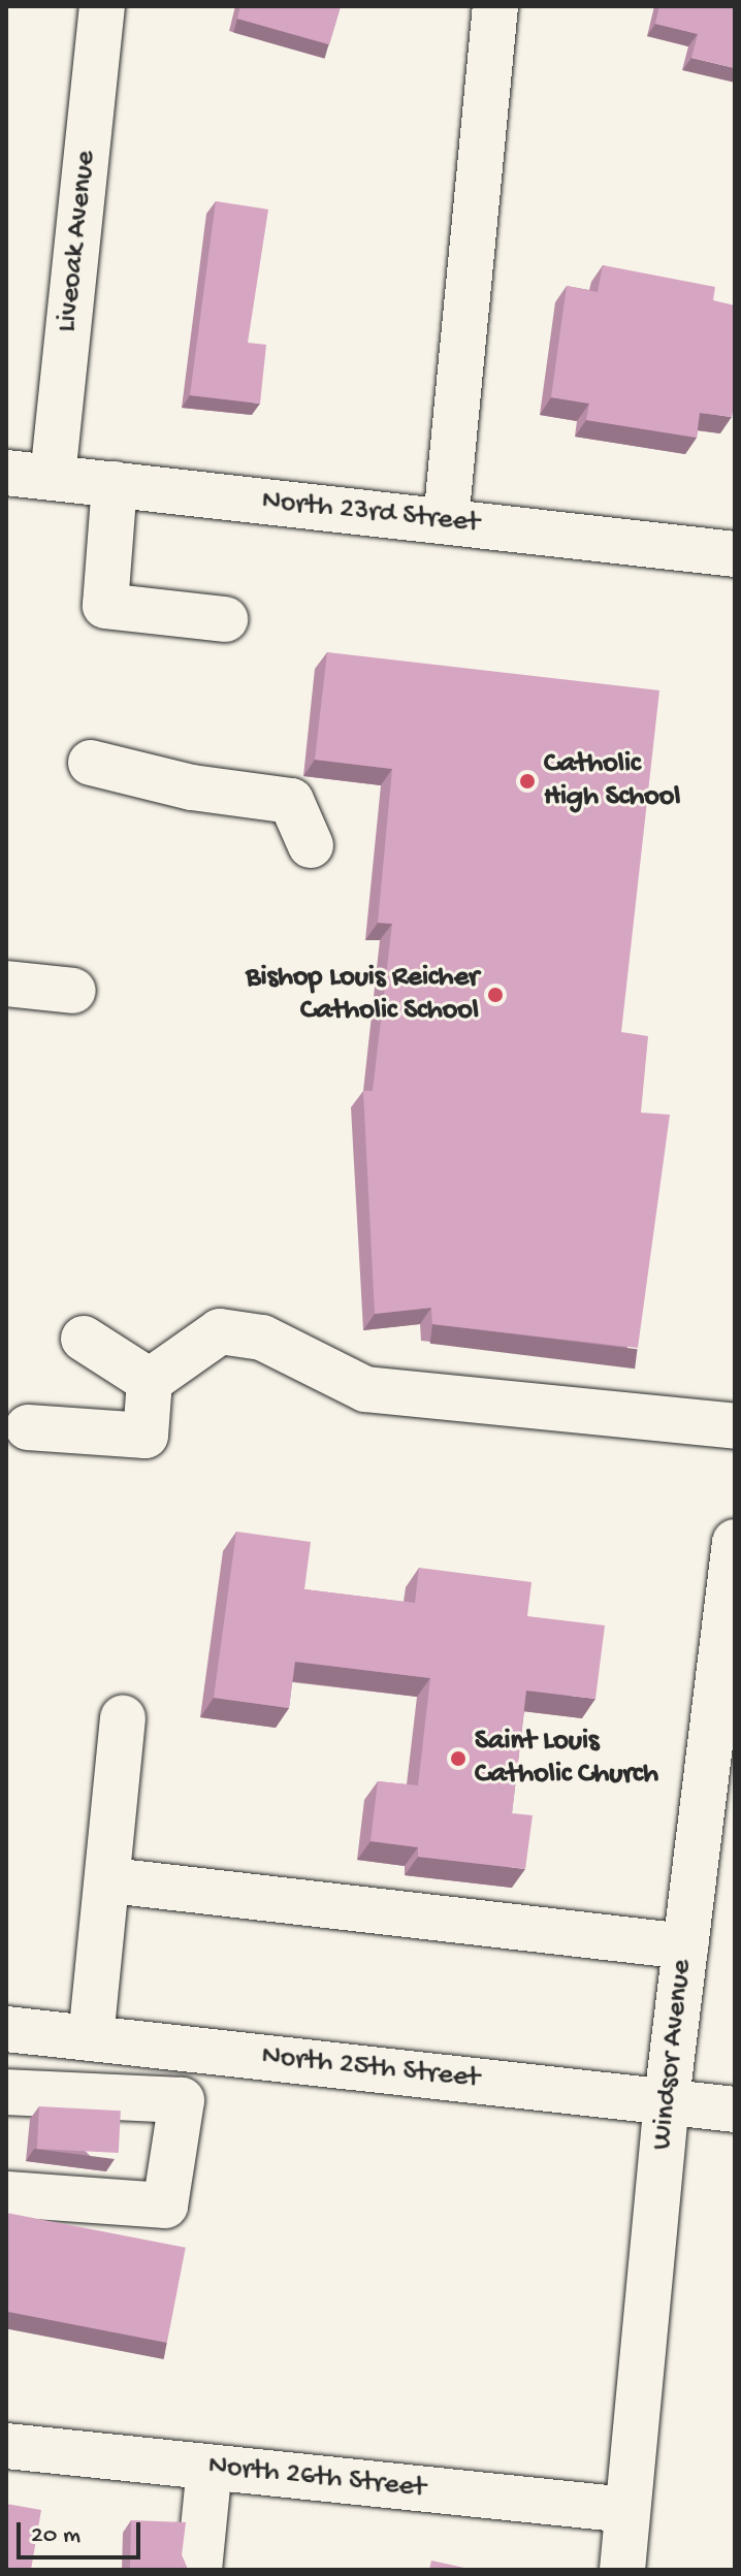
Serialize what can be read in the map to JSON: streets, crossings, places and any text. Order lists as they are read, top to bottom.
{
  "streets": {
    "street": [
      "Liveoak Avenue",
      "North 23rd Street",
      "Windsor Avenue",
      "North 25th Street",
      "North 26th Street"
    ]
  },
  "crossings": [
    ["Liveoak Avenue", "North 23rd Street"],
    ["Windsor Avenue", "North 25th Street"],
    ["Windsor Avenue", "North 26th Street"]
  ],
  "places": ["Catholic High School", "Bishop Louis Reicher Catholic School", "Saint Louis Catholic Church"],
  "scale_bar": "20 m"
}
